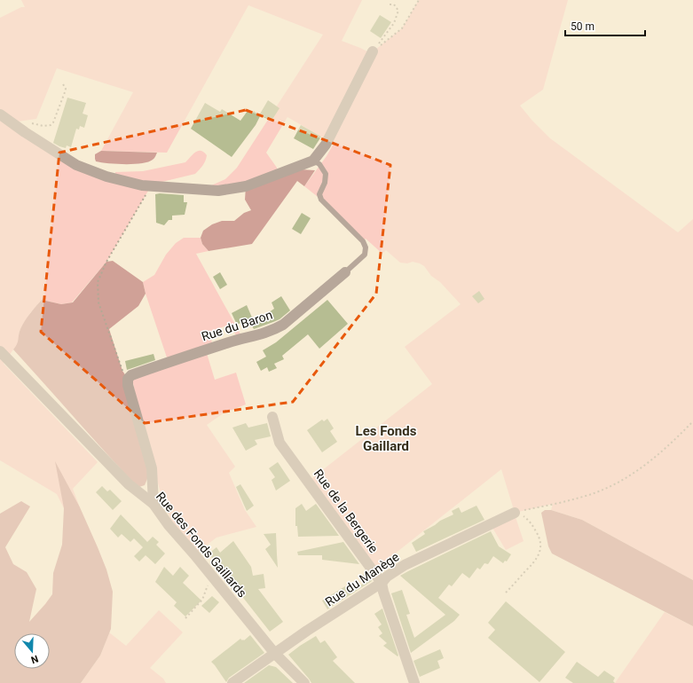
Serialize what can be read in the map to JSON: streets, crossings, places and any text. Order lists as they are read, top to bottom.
{
  "streets": {
    "street": [
      "Rue du Baron",
      "Rue de la Bergerie",
      "Rue des Fonds Gaillards",
      "Rue du Manège"
    ]
  },
  "crossings": [
    ["Rue de la Bergerie", "Rue du Manège"],
    ["Rue des Fonds Gaillards", "Rue du Manège"]
  ],
  "districts": ["Les Fonds Gaillard"],
  "scale_bar": "50 m",
  "north": "bottom"
}
